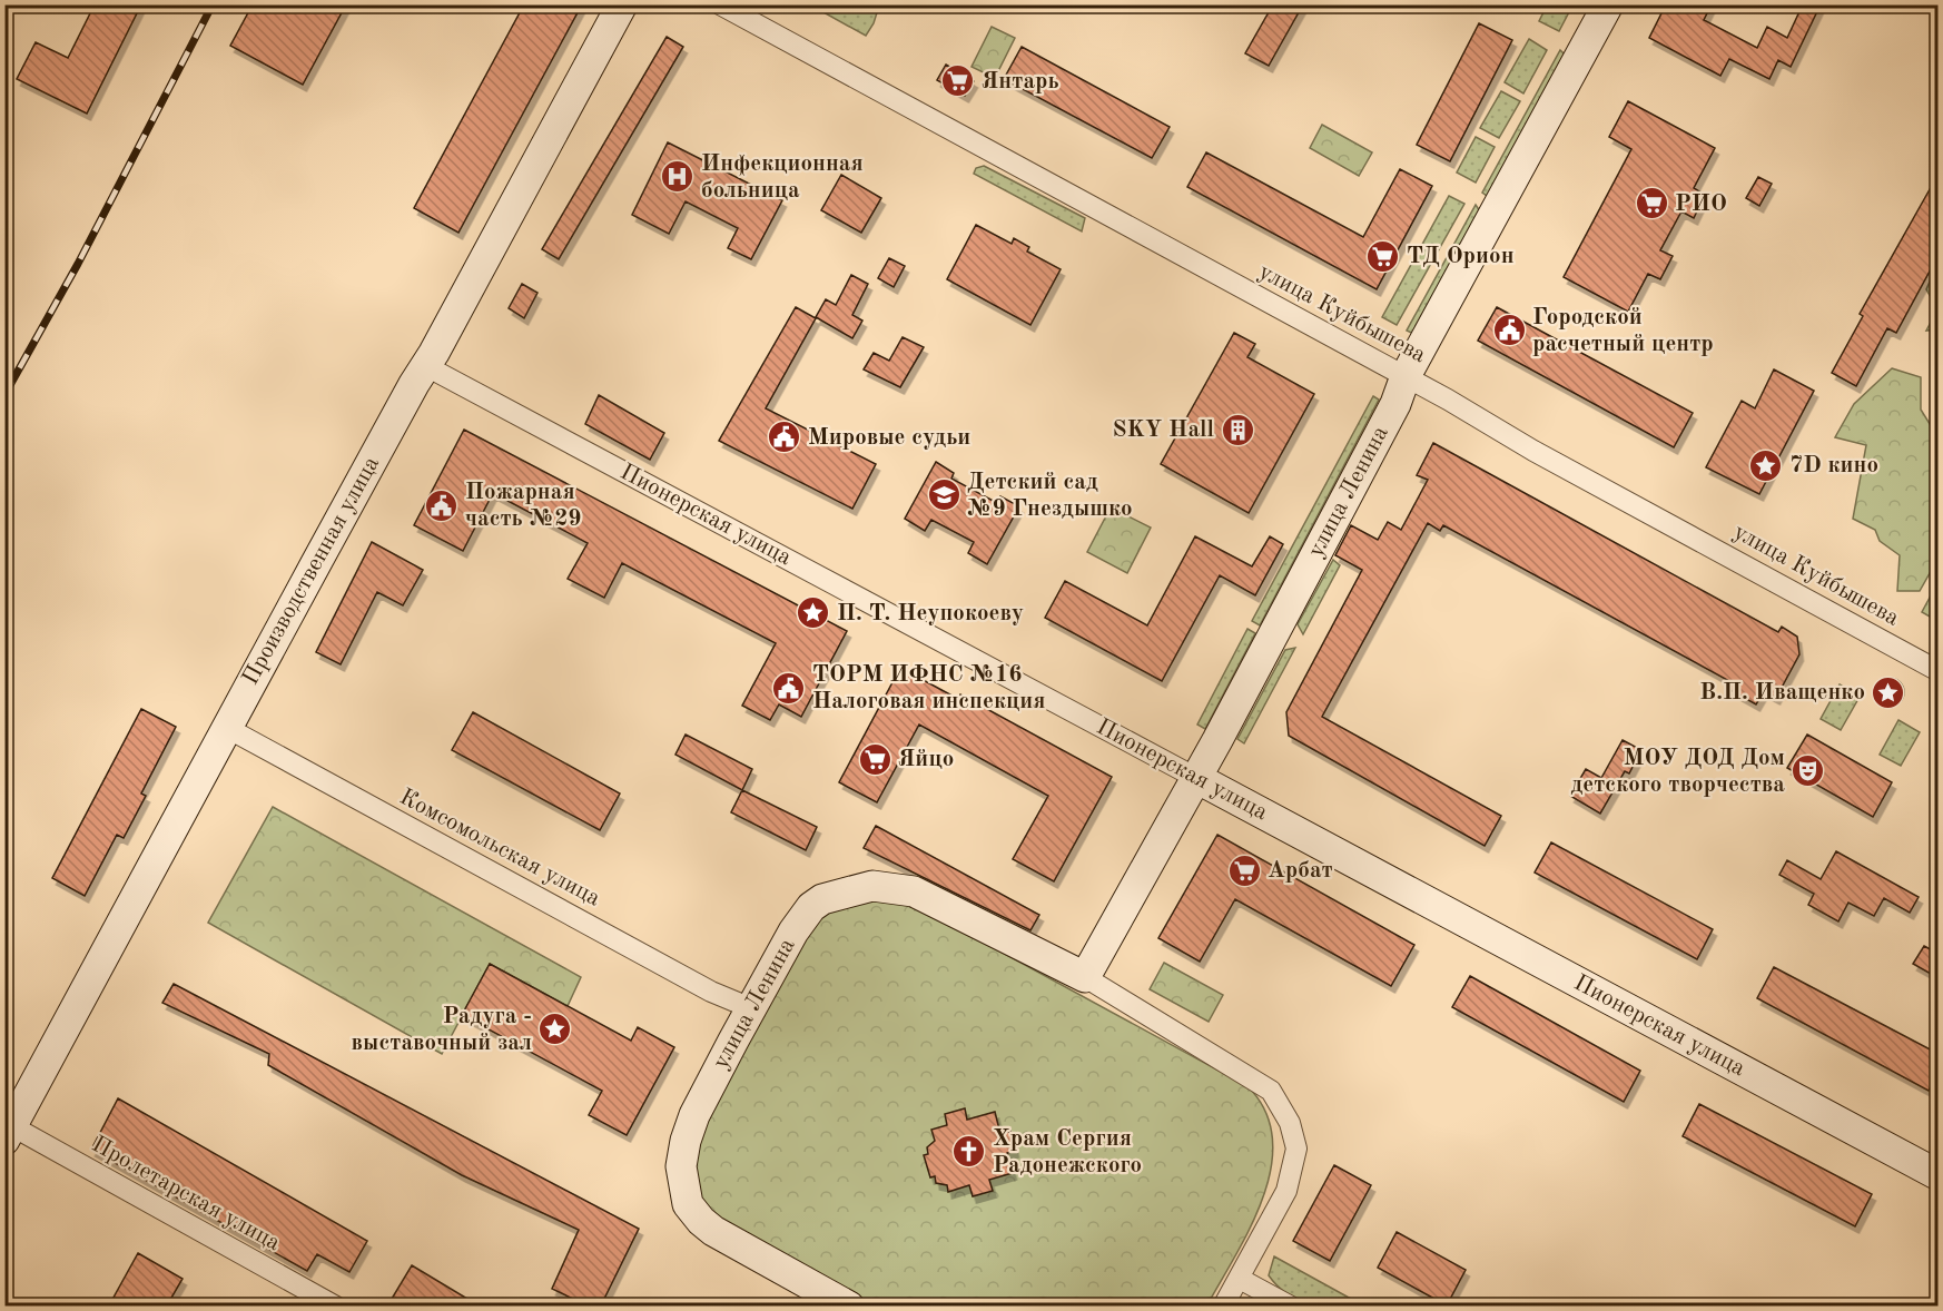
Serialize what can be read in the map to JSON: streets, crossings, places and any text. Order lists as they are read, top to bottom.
{
  "streets": {
    "street": [
      "улица Куйбышева",
      "улица Ленина",
      "Пионерская улица",
      "Производственная улица",
      "Комсомольская улица",
      "Пролетарская улица"
    ]
  },
  "crossings": [
    ["улица Куйбышева", "улица Ленина"],
    ["улица Ленина", "Пионерская улица"],
    ["улица Ленина", "Комсомольская улица"],
    ["Пионерская улица", "Производственная улица"],
    ["Производственная улица", "Комсомольская улица"],
    ["Производственная улица", "Пролетарская улица"]
  ],
  "places": {
    "supermarket": [
      "Янтарь",
      "РИО",
      "ТД Орион",
      "Яйцо",
      "Арбат"
    ],
    "hospital": ["Инфекционная больница"],
    "public building": [
      "Городской расчетный центр",
      "Мировые судьи",
      "Пожарная часть №29",
      "ТОРМ ИФНС №16 Налоговая инспекция"
    ],
    "building": ["SKY Hall"],
    "place": [
      "7D кино",
      "П. Т. Неупокоеву",
      "В.П. Иващенко",
      "Радуга - выставочный зал"
    ],
    "school or university": ["Детский сад №9 Гнездышко"],
    "theatre": ["МОУ ДОД Дом детского творчества"],
    "church": ["Храм Сергия Радонежского"]
  }
}
